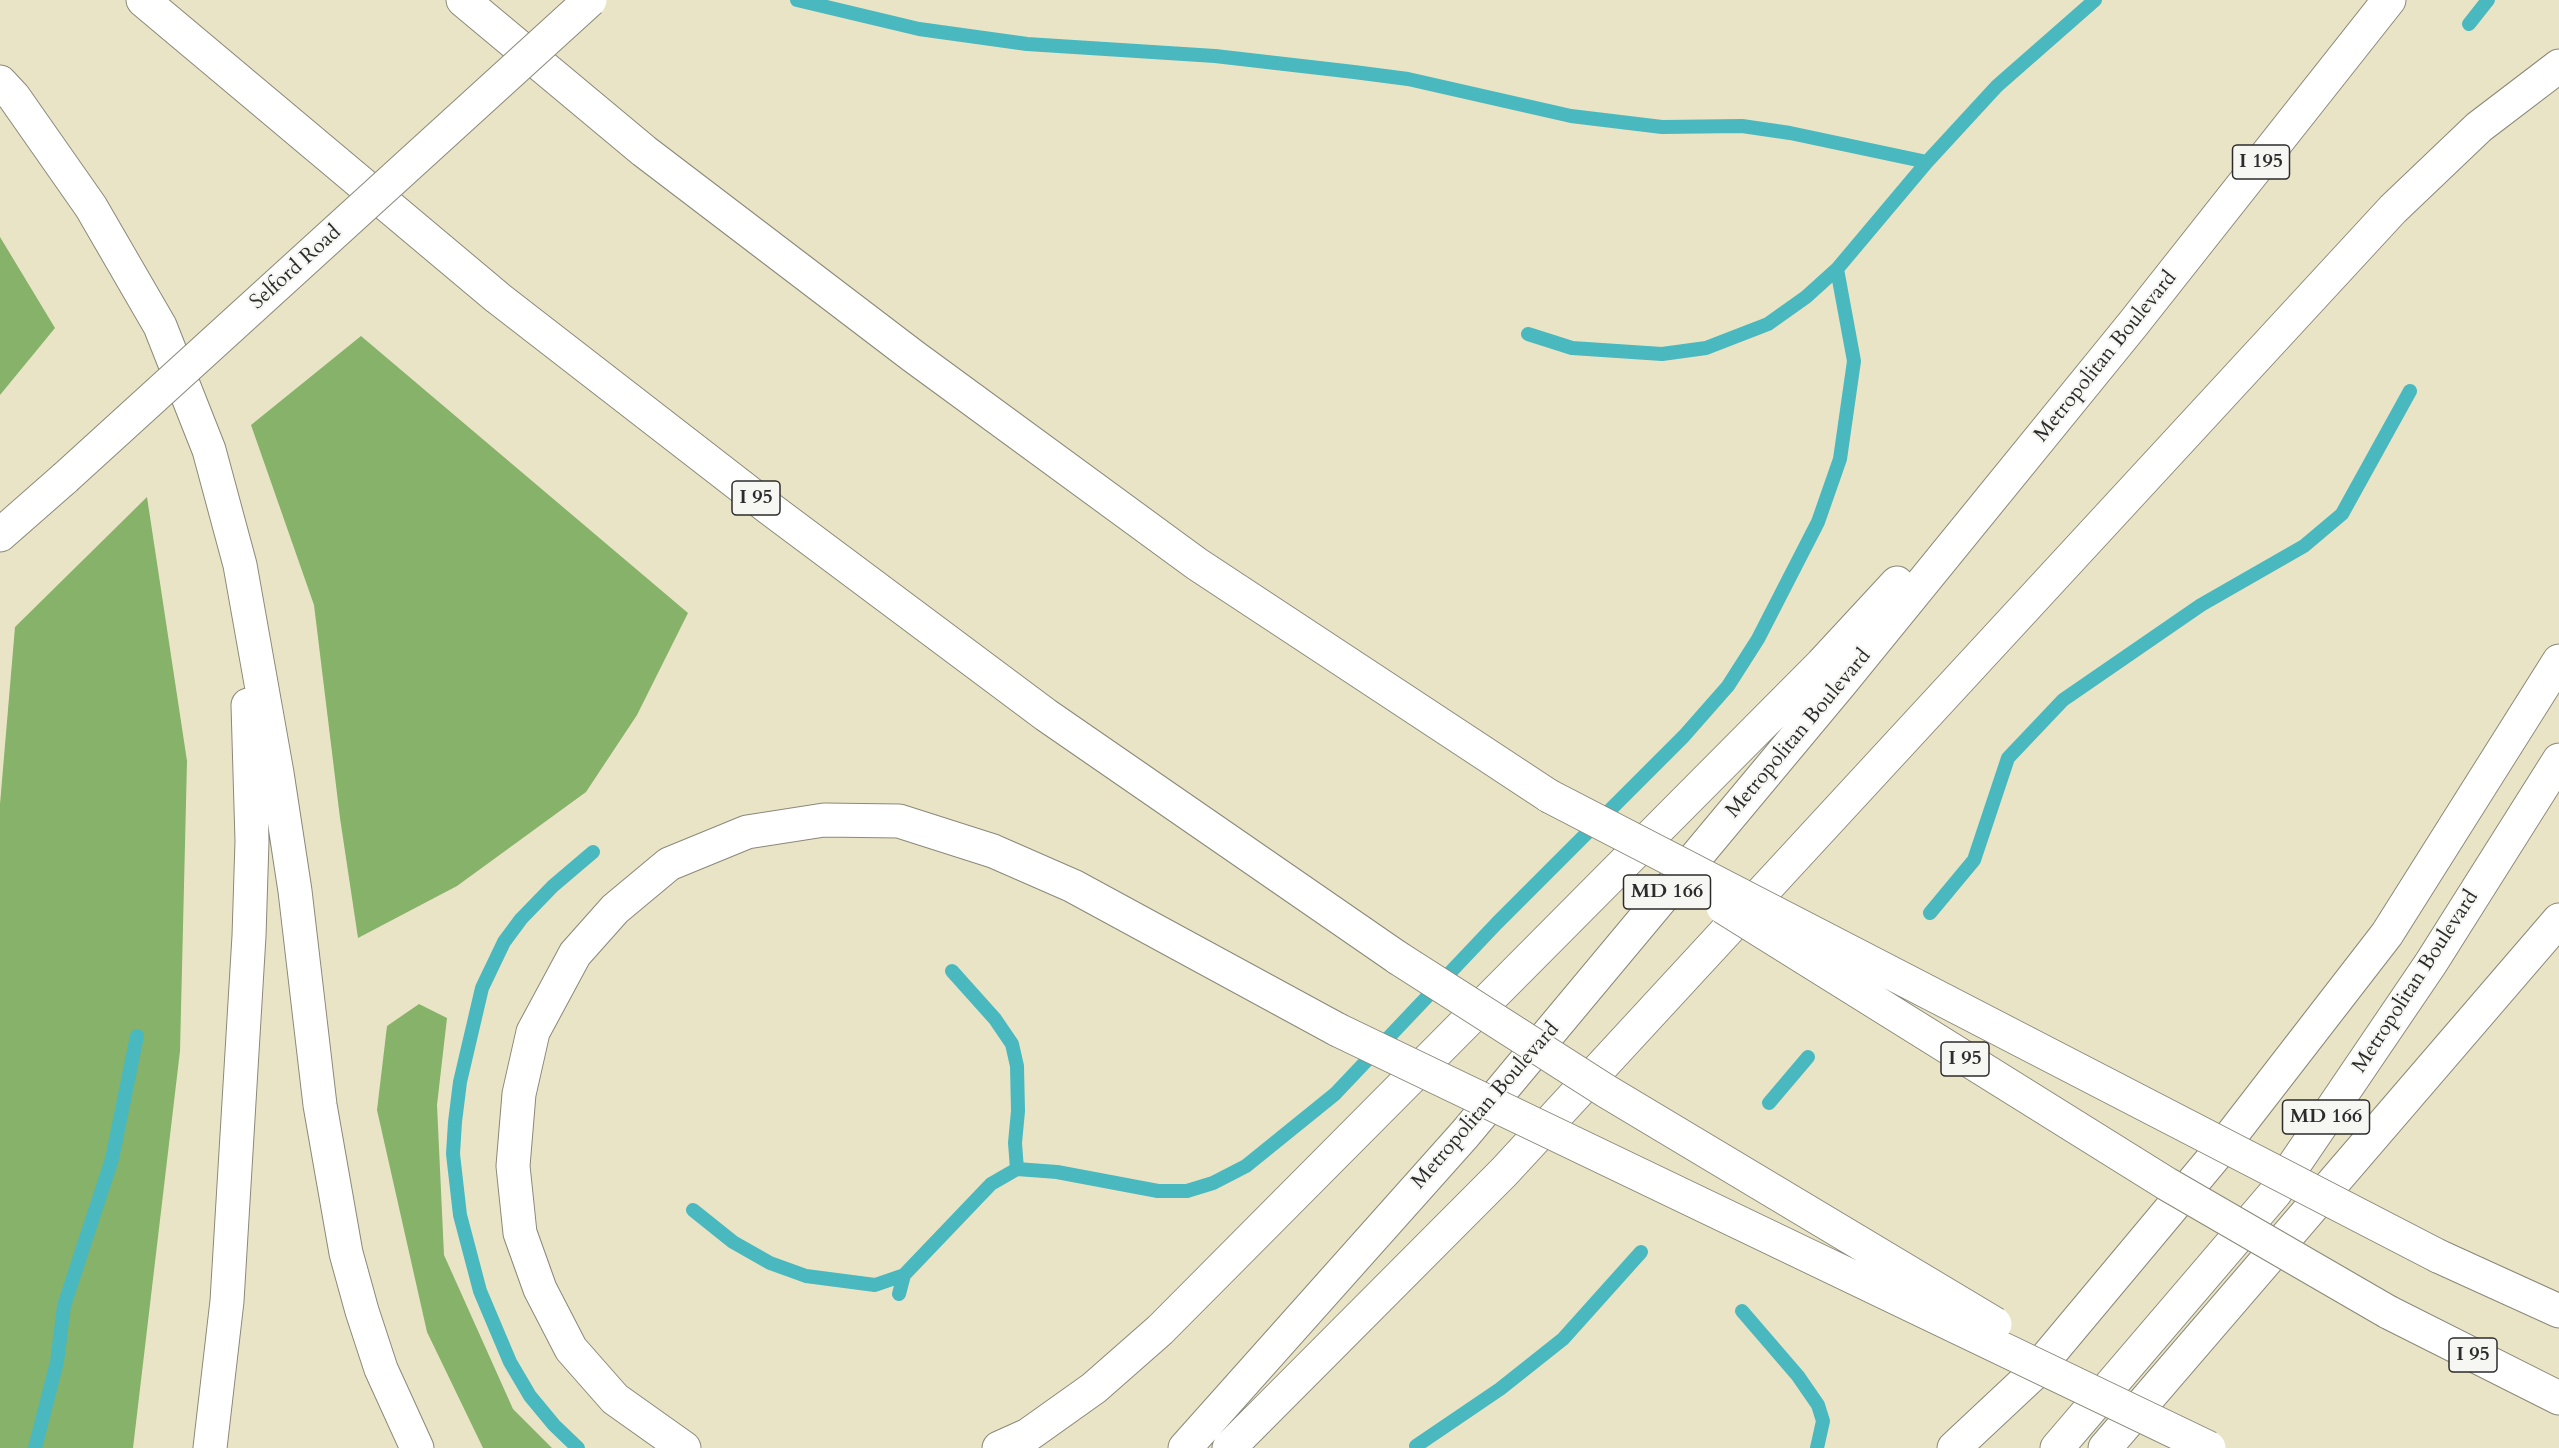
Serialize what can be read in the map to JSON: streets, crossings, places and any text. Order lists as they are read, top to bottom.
{
  "streets": {
    "main road": [
      "I 195",
      "Selford Road",
      "Metropolitan Boulevard",
      "I 95",
      "MD 166"
    ]
  }
}
